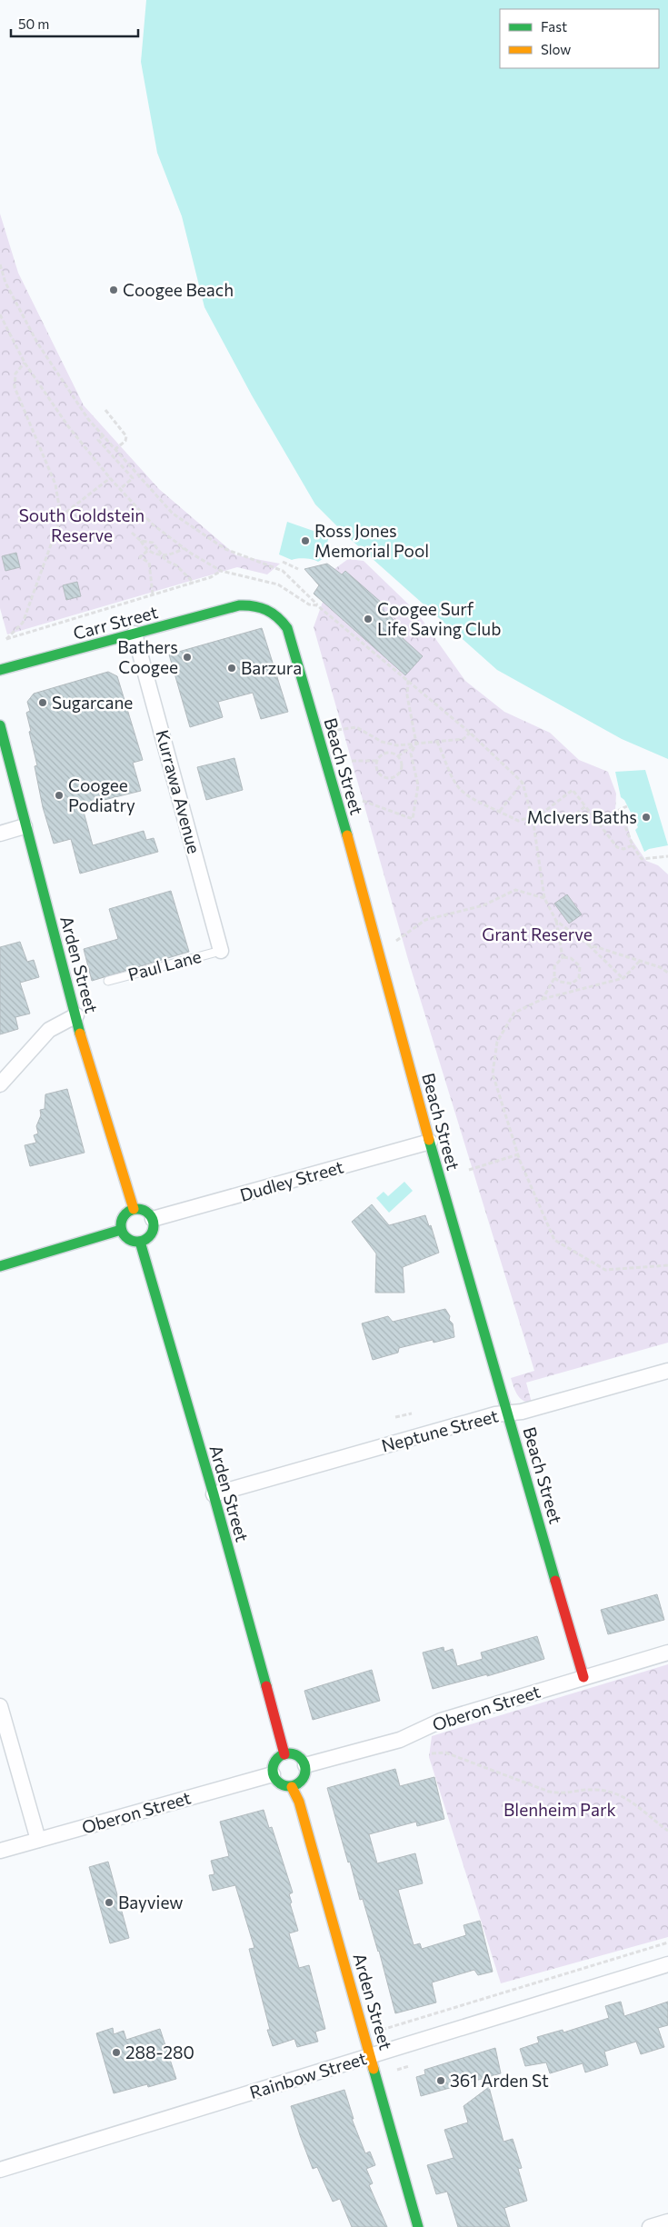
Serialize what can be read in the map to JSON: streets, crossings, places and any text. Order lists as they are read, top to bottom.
{
  "streets": {
    "main road": ["Carr Street", "Beach Street", "Arden Street"],
    "street": [
      "Kurrawa Avenue",
      "Dudley Street",
      "Neptune Street",
      "Oberon Street",
      "Rainbow Street"
    ],
    "lane": ["Paul Lane"]
  },
  "crossings": [
    ["Carr Street", "Beach Street"],
    ["Carr Street", "Kurrawa Avenue"],
    ["Beach Street", "Dudley Street"],
    ["Beach Street", "Neptune Street"],
    ["Beach Street", "Oberon Street"],
    ["Kurrawa Avenue", "Paul Lane"],
    ["Arden Street", "Dudley Street"],
    ["Arden Street", "Neptune Street"],
    ["Arden Street", "Oberon Street"],
    ["Arden Street", "Rainbow Street"]
  ],
  "parks": ["South Goldstein Reserve", "Grant Reserve", "Blenheim Park"],
  "places": [
    "Coogee Beach",
    "Ross Jones Memorial Pool",
    "Coogee Surf Life Saving Club",
    "Bathers Coogee",
    "Barzura",
    "Sugarcane",
    "Coogee Podiatry",
    "McIvers Baths",
    "Bayview",
    "288-280",
    "361 Arden St"
  ],
  "legend": ["Fast", "Slow"],
  "scale_bar": "50 m"
}
